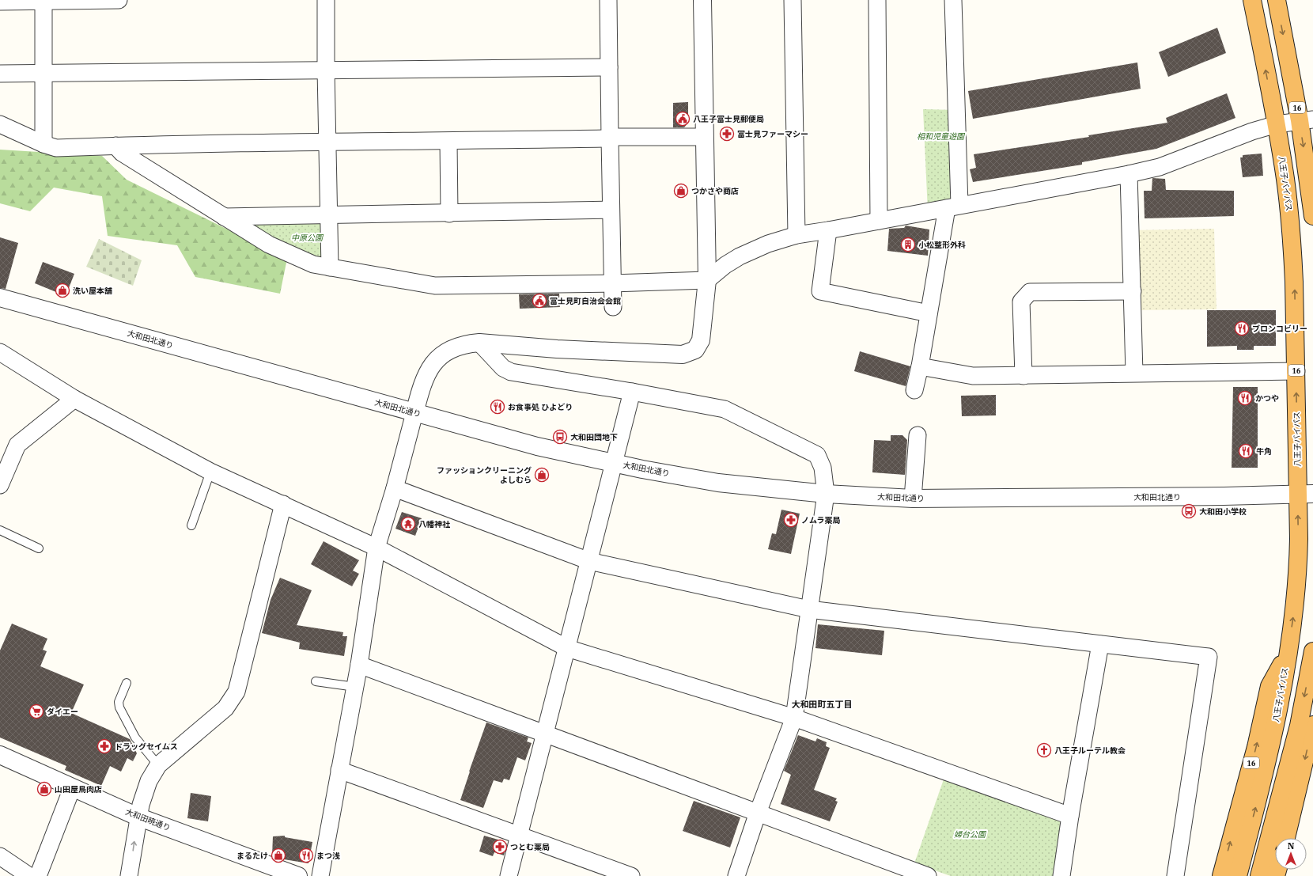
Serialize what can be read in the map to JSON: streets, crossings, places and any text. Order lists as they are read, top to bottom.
{
  "streets": {
    "highway": ["16", "八王子バイパス"],
    "street": ["大和田北通り", "大和田暁通り"]
  },
  "crossings": [
    ["16", "八王子バイパス"],
    ["八王子バイパス", "大和田北通り"]
  ],
  "districts": ["大和田町五丁目"],
  "parks": ["相和児童遊園", "中原公園", "婦台公園"],
  "places": {
    "public building": ["八王子富士見郵便局", "富士見町自治会会館"],
    "pharmacy": [
      "富士見ファーマシー",
      "ノムラ薬局",
      "ドラッグセイムス",
      "つとむ薬局"
    ],
    "shop": [
      "つかさや商店",
      "洗い屋本舗",
      "ファッションクリーニング よしむら",
      "山田屋鳥肉店",
      "まるたけ"
    ],
    "building": ["小松整形外科"],
    "restaurant": [
      "ブロンコビリー",
      "かつや",
      "お食事処 ひよどり",
      "牛角",
      "まつ浅"
    ],
    "bus stop": ["大和田団地下", "大和田小学校"],
    "temple": ["八幡神社"],
    "supermarket": ["ダイエー"],
    "church": ["八王子ルーテル教会"]
  },
  "north": "top"
}
